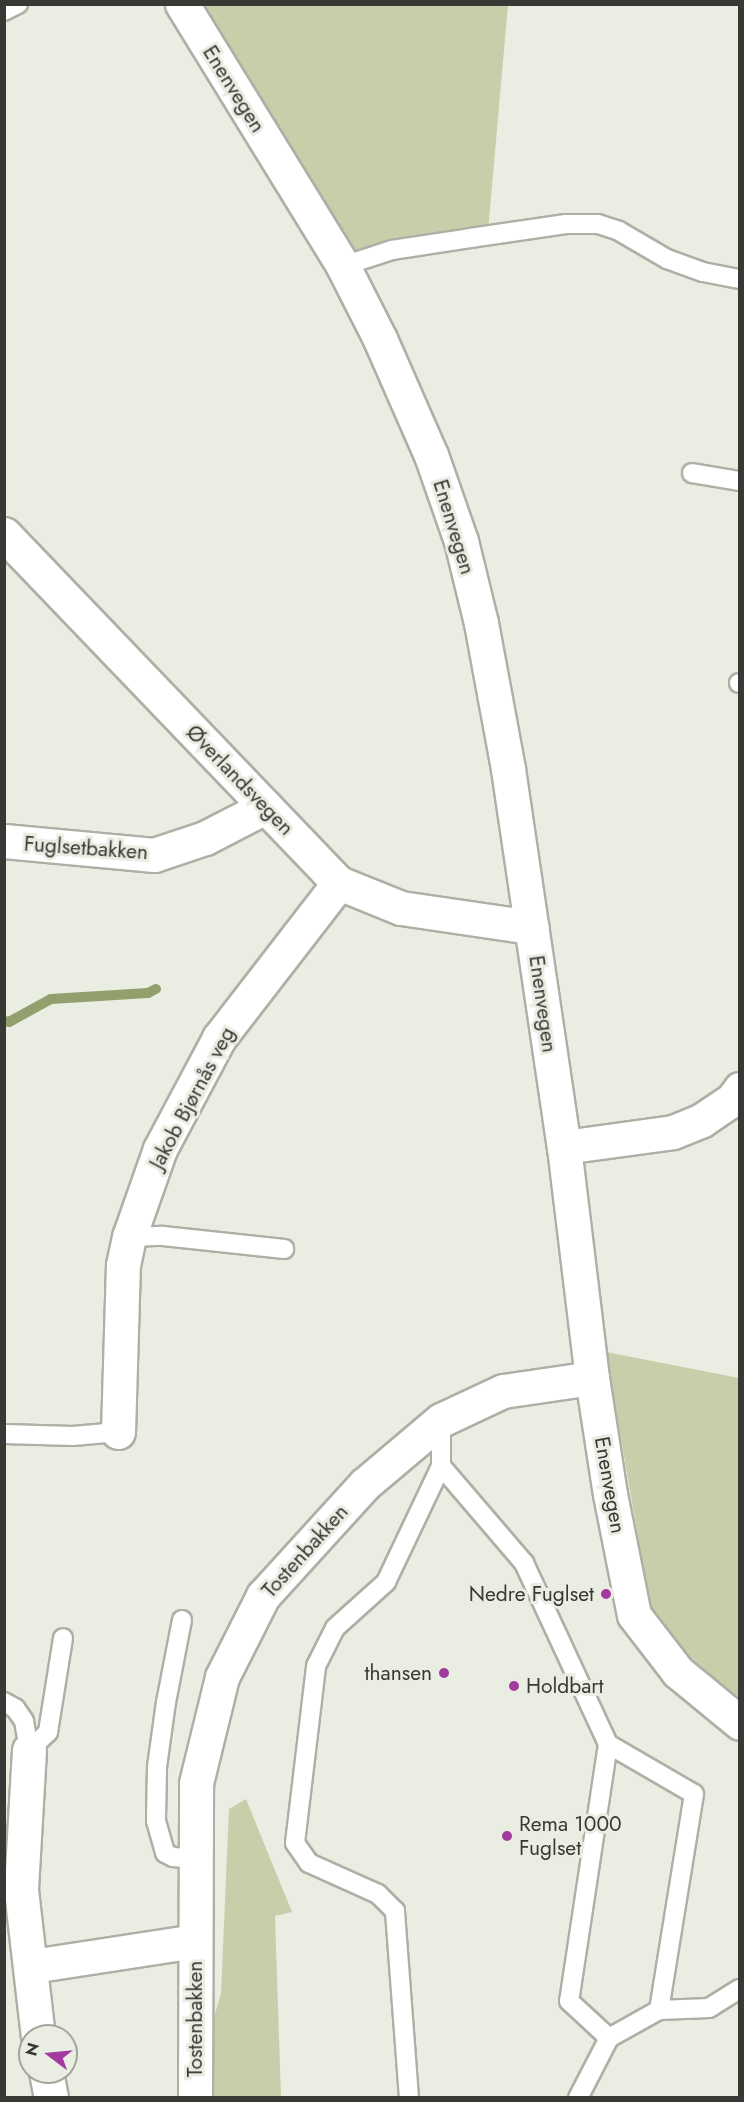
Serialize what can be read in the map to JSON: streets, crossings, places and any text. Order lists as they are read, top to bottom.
{
  "streets": {
    "street": [
      "Enenvegen",
      "Øverlandsvegen",
      "Fuglsetbakken",
      "Jakob Bjørnås veg",
      "Tostenbakken"
    ]
  },
  "crossings": [
    ["Enenvegen", "Øverlandsvegen"],
    ["Enenvegen", "Tostenbakken"],
    ["Øverlandsvegen", "Fuglsetbakken"],
    ["Øverlandsvegen", "Jakob Bjørnås veg"]
  ],
  "places": [
    "Nedre Fuglset",
    "thansen",
    "Holdbart",
    "Rema 1000 Fuglset"
  ],
  "north": "left"
}
